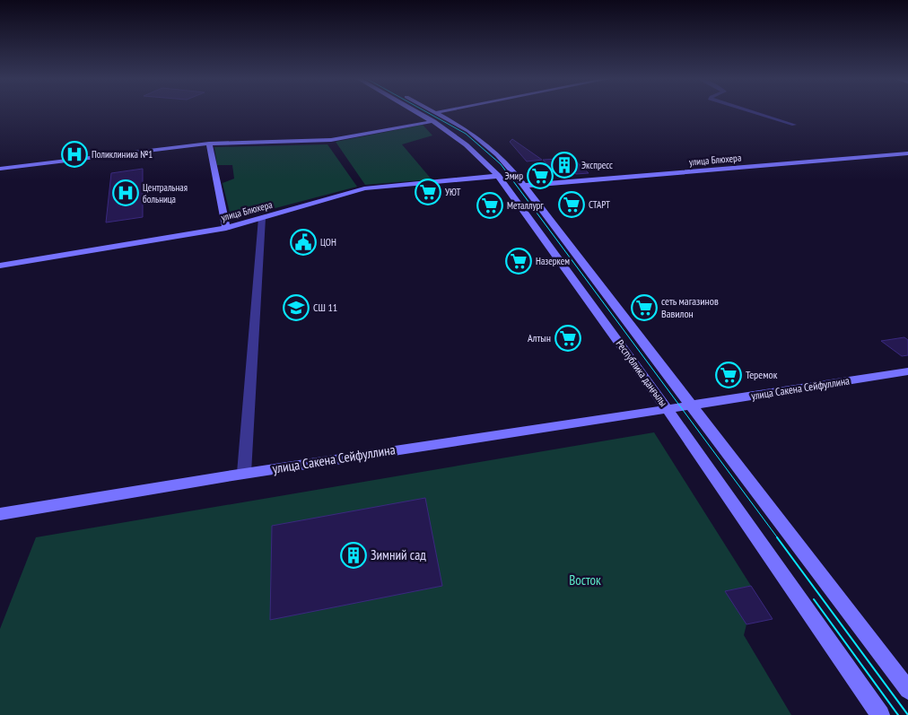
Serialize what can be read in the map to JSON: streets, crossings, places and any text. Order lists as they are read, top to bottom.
{
  "streets": {
    "street": ["улица Блюхера", "Республика даңғылы", "улица Сакена Сейфуллина"]
  },
  "crossings": [
    ["улица Блюхера", "Республика даңғылы"],
    ["Республика даңғылы", "улица Сакена Сейфуллина"]
  ],
  "parks": ["Восток"],
  "places": {
    "hospital": ["Поликлиника №1", "Центральная больница"],
    "building": ["Экспресс", "Зимний сад"],
    "supermarket": [
      "Эмир",
      "УЮТ",
      "СТАРТ",
      "Металлург",
      "Назеркем",
      "сеть магазинов Вавилон",
      "Алтын",
      "Теремок"
    ],
    "public building": ["ЦОН"],
    "school or university": ["СШ 11"]
  }
}
